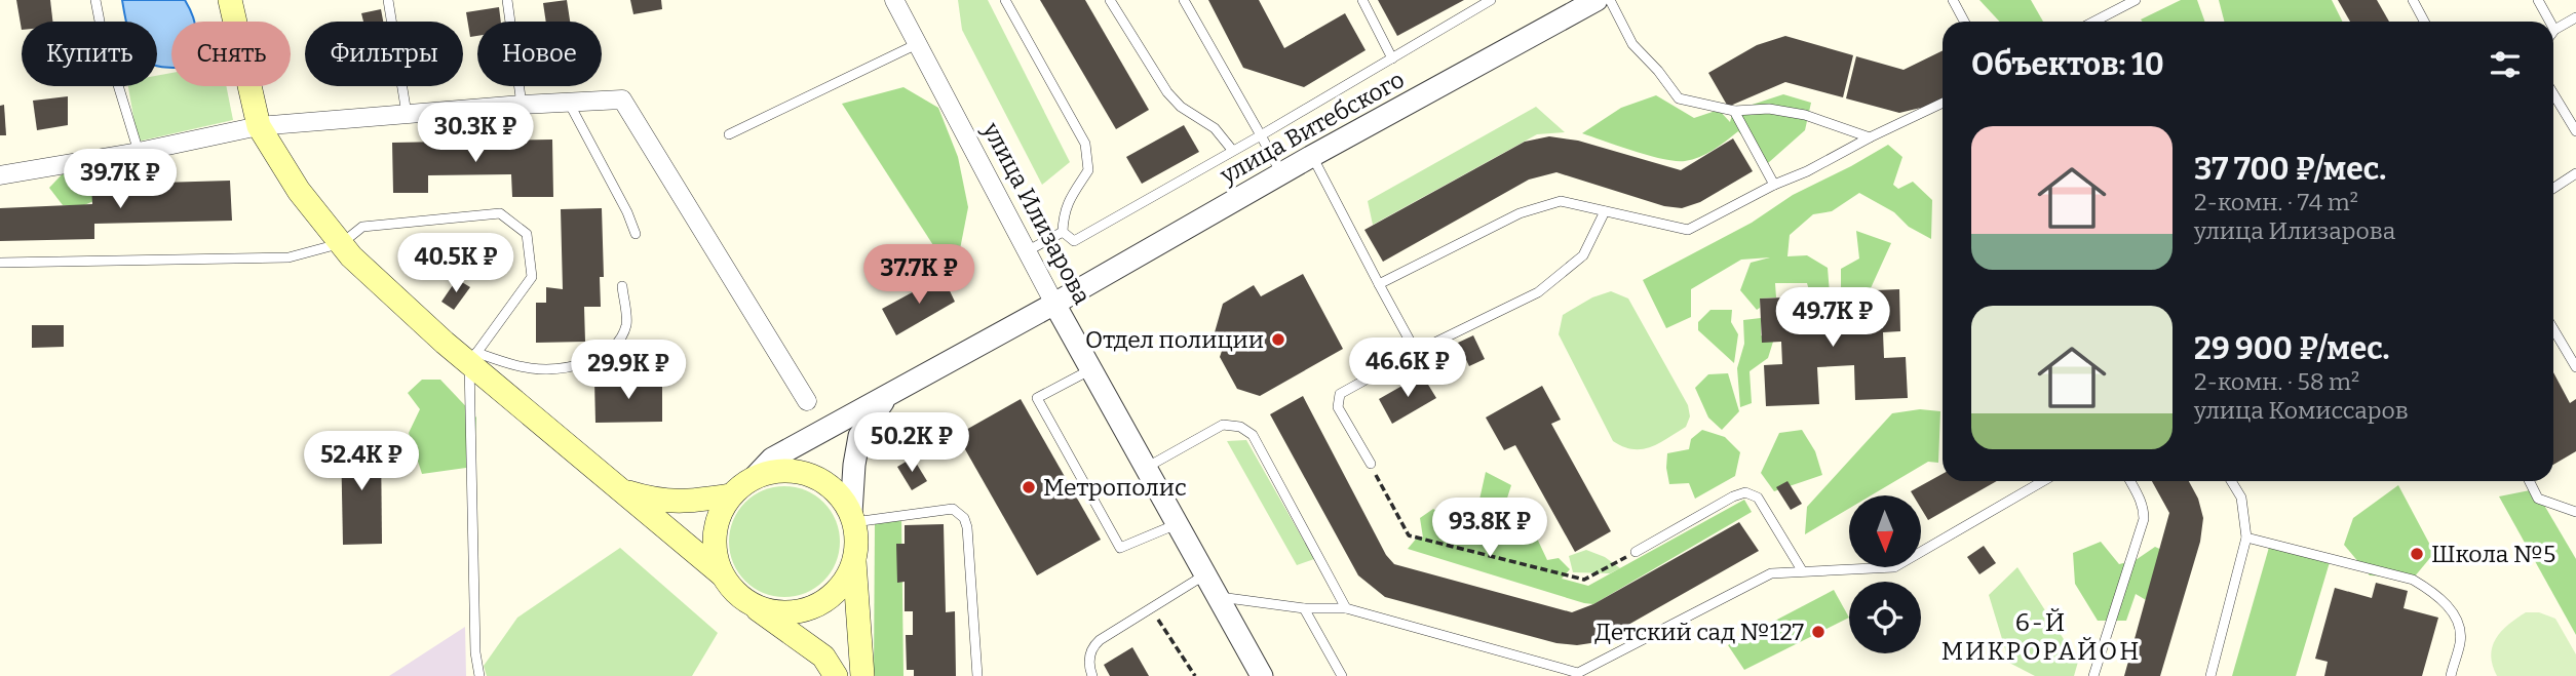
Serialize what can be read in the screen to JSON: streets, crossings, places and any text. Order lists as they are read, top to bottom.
{
  "streets": {
    "street": ["улица Витебского", "улица Илизарова"]
  },
  "crossings": [
    ["улица Витебского", "улица Илизарова"]
  ],
  "districts": ["6-Й МИКРОРАЙОН"],
  "places": [
    "Отдел полиции",
    "Метрополис",
    "Школа №5",
    "Детский сад №127"
  ],
  "north": "bottom",
  "page": {
    "chip": [
      "Купить",
      "Снять",
      "Фильтры",
      "Новое"
    ],
    "heading": "Объектов: 10",
    "price": [
      "30.3K ₽",
      "39.7K ₽",
      "40.5K ₽",
      "37.7K ₽",
      "49.7K ₽",
      "46.6K ₽",
      "29.9K ₽",
      "50.2K ₽",
      "52.4K ₽",
      "93.8K ₽"
    ],
    "list": [
      {
        "name": "37 700 ₽/мес.",
        "note": "2-комн. · 74 m² · улица Илизарова"
      },
      {
        "name": "29 900 ₽/мес.",
        "note": "2-комн. · 58 m² · улица Комиссаров"
      }
    ]
  }
}
